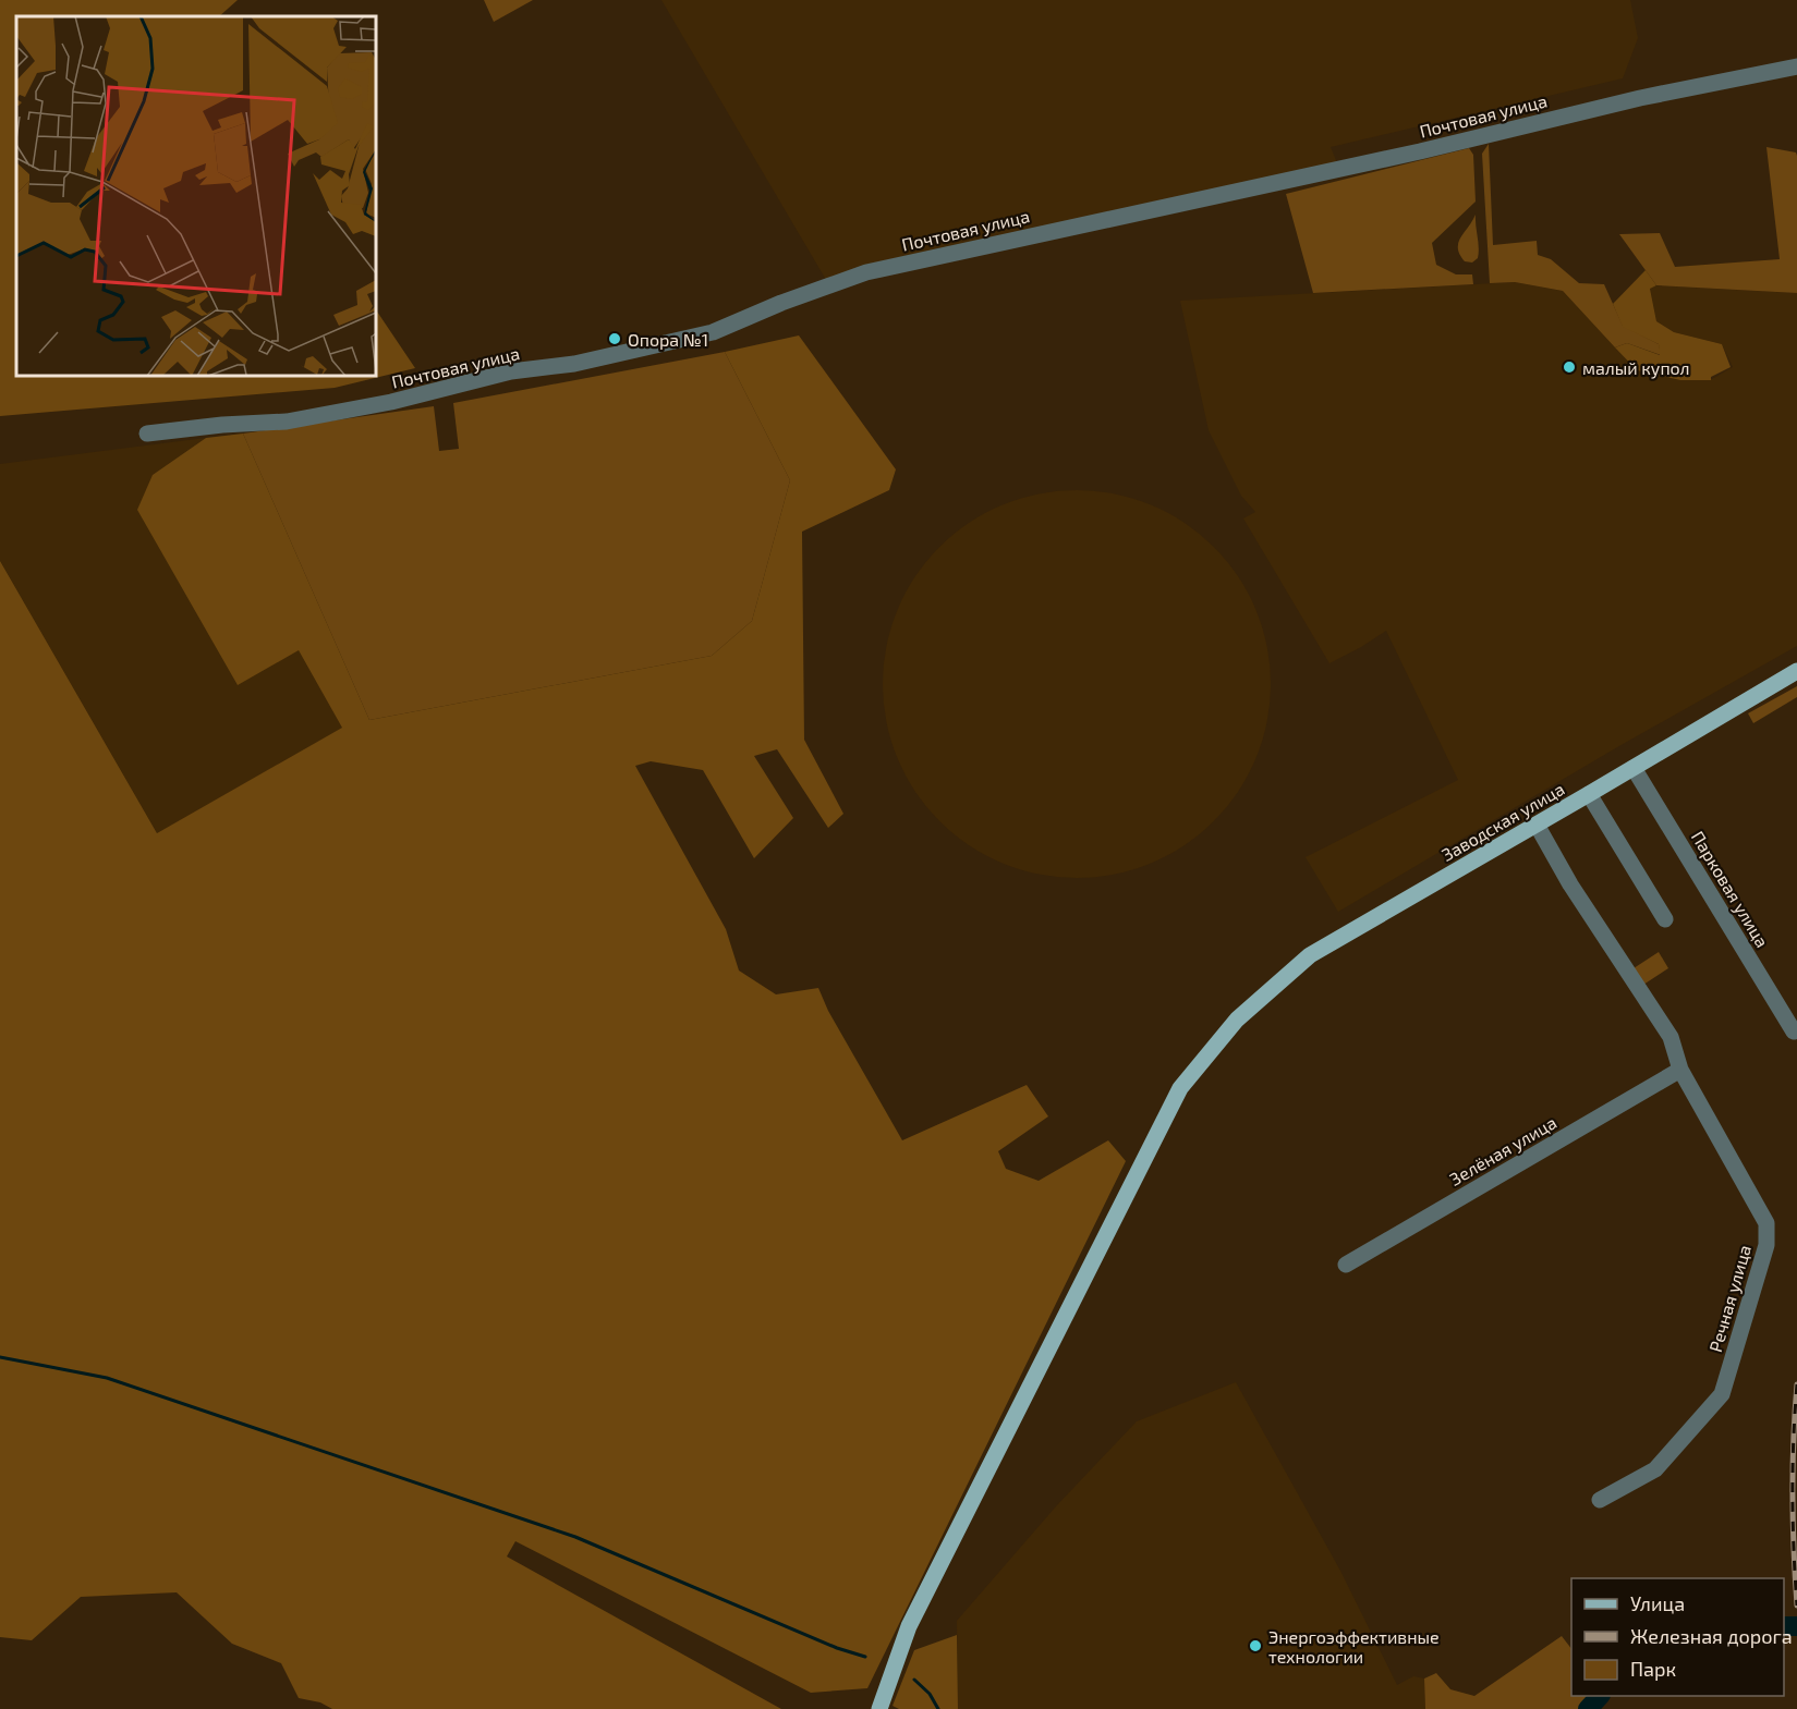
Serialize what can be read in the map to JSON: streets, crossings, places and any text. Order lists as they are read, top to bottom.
{
  "streets": {
    "main road": ["Заводская улица"],
    "street": [
      "Почтовая улица",
      "Парковая улица",
      "Зелёная улица",
      "Речная улица"
    ]
  },
  "crossings": [
    ["Заводская улица", "Парковая улица"],
    ["Зелёная улица", "Речная улица"]
  ],
  "places": ["Опора №1", "малый купол", "Энергоэффективные технологии"],
  "legend": ["Улица", "Железная дорога", "Парк"]
}
